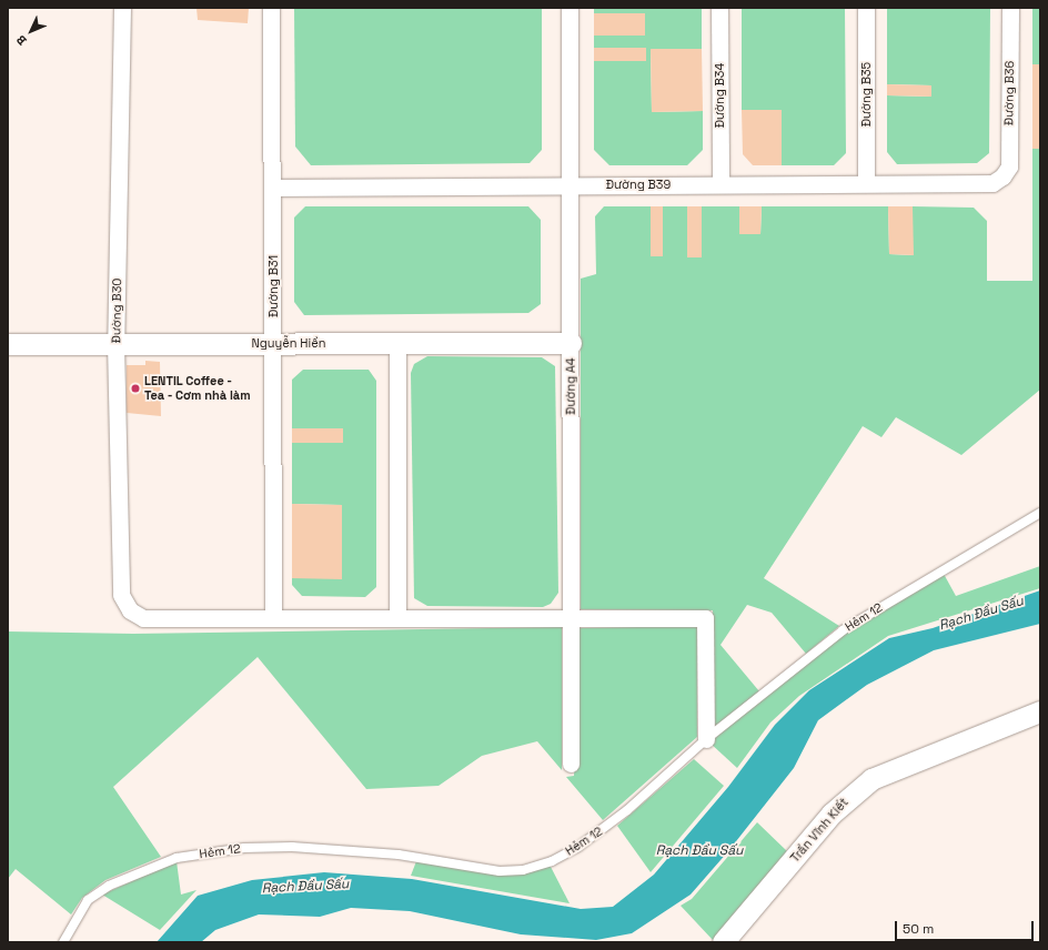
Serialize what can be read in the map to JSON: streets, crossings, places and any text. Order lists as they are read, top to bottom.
{
  "streets": {
    "street": [
      "Đường B36",
      "Đường B35",
      "Đường B34",
      "Đường B39",
      "Đường B31",
      "Đường B30",
      "Nguyễn Hiền",
      "Đường A4",
      "Trần Vĩnh Kiết"
    ],
    "lane": ["Hẻm 12"]
  },
  "crossings": [
    ["Đường B36", "Đường B39"],
    ["Đường B35", "Đường B39"],
    ["Đường B34", "Đường B39"],
    ["Đường B39", "Đường B31"],
    ["Đường B39", "Đường A4"],
    ["Đường B31", "Đường B30"],
    ["Đường B31", "Nguyễn Hiền"],
    ["Đường B30", "Nguyễn Hiền"],
    ["Nguyễn Hiền", "Đường A4"]
  ],
  "water": ["Rạch Đầu Sấu"],
  "places": ["LENTIL Coffee - Tea - Cơm nhà làm"],
  "scale_bar": "50 m",
  "north": "bottom left"
}
